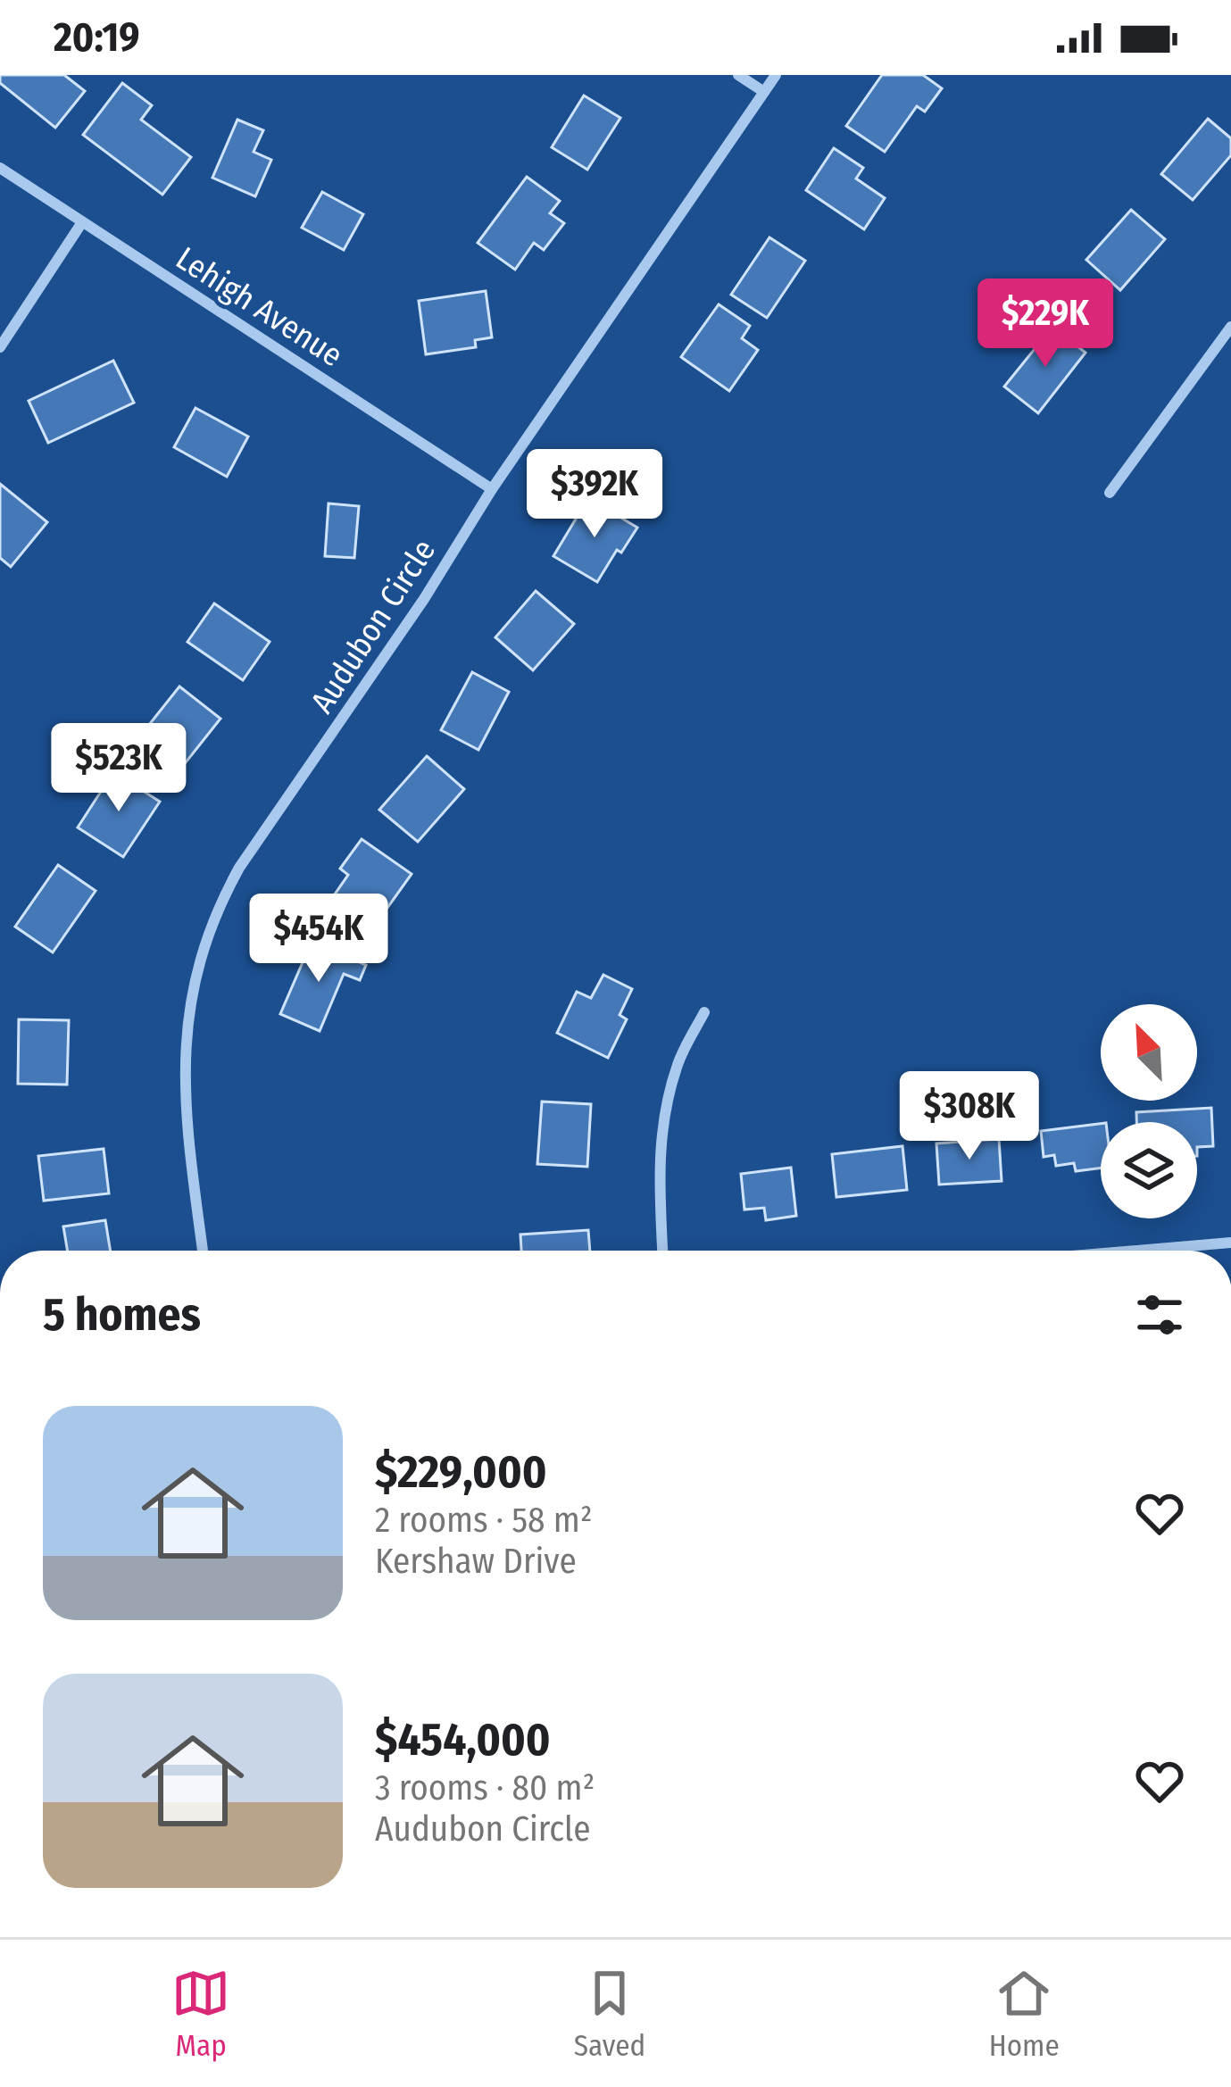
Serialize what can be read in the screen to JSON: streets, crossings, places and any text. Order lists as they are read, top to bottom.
{
  "streets": {
    "street": ["Lehigh Avenue", "Audubon Circle"]
  },
  "crossings": [
    ["Lehigh Avenue", "Audubon Circle"]
  ],
  "north": "top left",
  "page": {
    "status": "20:19",
    "price": [
      "$229K",
      "$392K",
      "$523K",
      "$454K",
      "$308K"
    ],
    "heading": "5 homes",
    "list": [
      {
        "name": "$229,000",
        "note": "2 rooms · 58 m² · Kershaw Drive"
      },
      {
        "name": "$454,000",
        "note": "3 rooms · 80 m² · Audubon Circle"
      }
    ],
    "tabs": ["Map", "Saved", "Home"]
  }
}
